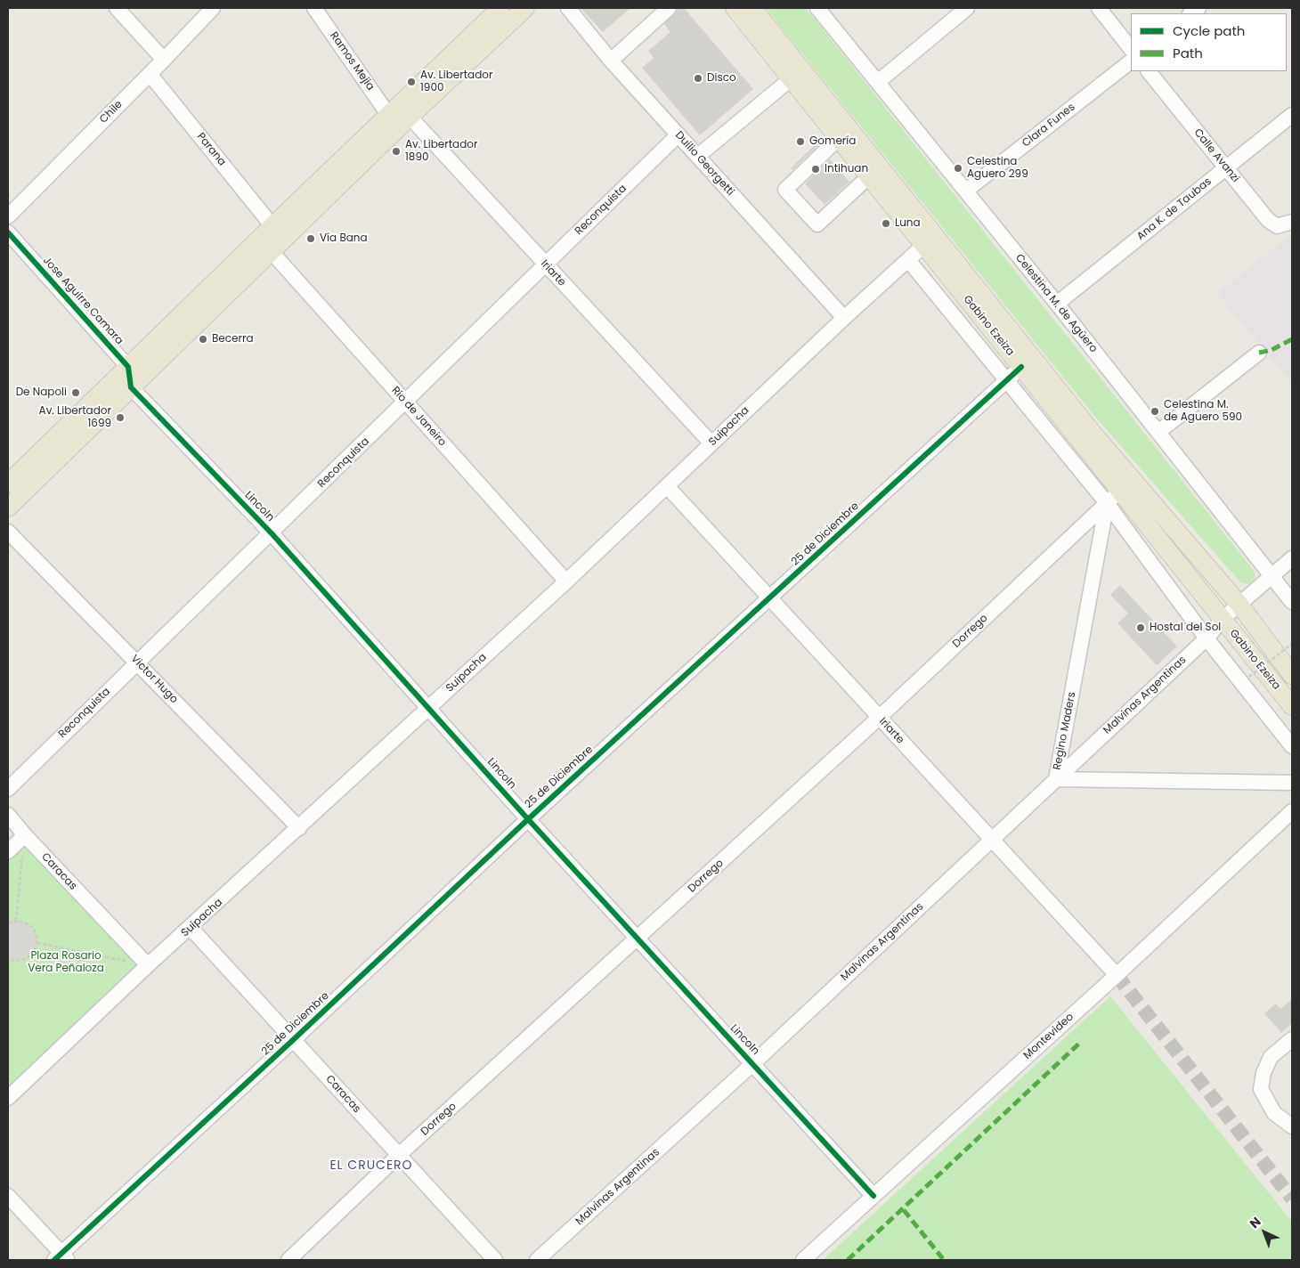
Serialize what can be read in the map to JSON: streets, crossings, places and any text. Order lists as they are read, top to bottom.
{
  "streets": {
    "main road": ["Gabino Ezeiza"],
    "street": [
      "Ramos Mejia",
      "Chile",
      "Clara Funes",
      "Parana",
      "Calle Avanzi",
      "Duilio Georgetti",
      "Ana K. de Taubas",
      "Reconquista",
      "Iriarte",
      "Jose Aguirre Camara",
      "Celestina M. de Agüero",
      "Río de Janeiro",
      "Suipacha",
      "Lincoln",
      "25 de Diciembre",
      "Dorrego",
      "Victor Hugo",
      "Malvinas Argentinas",
      "Regino Maders",
      "Caracas",
      "Montevideo"
    ]
  },
  "crossings": [
    ["Chile", "Parana"],
    ["Clara Funes", "Celestina M. de Agüero"],
    ["Calle Avanzi", "Ana K. de Taubas"],
    ["Duilio Georgetti", "Reconquista"],
    ["Duilio Georgetti", "Suipacha"],
    ["Ana K. de Taubas", "Celestina M. de Agüero"],
    ["Reconquista", "Iriarte"],
    ["Reconquista", "Río de Janeiro"],
    ["Reconquista", "Lincoln"],
    ["Reconquista", "Victor Hugo"],
    ["Iriarte", "Suipacha"],
    ["Iriarte", "25 de Diciembre"],
    ["Iriarte", "Dorrego"],
    ["Iriarte", "Malvinas Argentinas"],
    ["Iriarte", "Montevideo"],
    ["Celestina M. de Agüero", "Malvinas Argentinas"],
    ["Gabino Ezeiza", "Suipacha"],
    ["Gabino Ezeiza", "25 de Diciembre"],
    ["Gabino Ezeiza", "Dorrego"],
    ["Gabino Ezeiza", "Malvinas Argentinas"],
    ["Río de Janeiro", "Suipacha"],
    ["Suipacha", "Lincoln"],
    ["Suipacha", "Victor Hugo"],
    ["Suipacha", "Caracas"],
    ["Lincoln", "25 de Diciembre"],
    ["Lincoln", "Dorrego"],
    ["Lincoln", "Malvinas Argentinas"],
    ["Lincoln", "Montevideo"],
    ["25 de Diciembre", "Caracas"],
    ["Dorrego", "Regino Maders"],
    ["Dorrego", "Caracas"],
    ["Malvinas Argentinas", "Regino Maders"]
  ],
  "districts": ["EL CRUCERO"],
  "parks": ["Plaza Rosario Vera Peñaloza"],
  "places": [
    "Disco",
    "Av. Libertador 1900",
    "Gomería",
    "Av. Libertador 1890",
    "Celestina Aguero 299",
    "Intihuan",
    "Luna",
    "Vía Bana",
    "Becerra",
    "De Napoli",
    "Celestina M. de Aguero 590",
    "Av. Libertador 1699",
    "Hostal del Sol"
  ],
  "legend": ["Cycle path", "Path"],
  "north": "top left"
}
